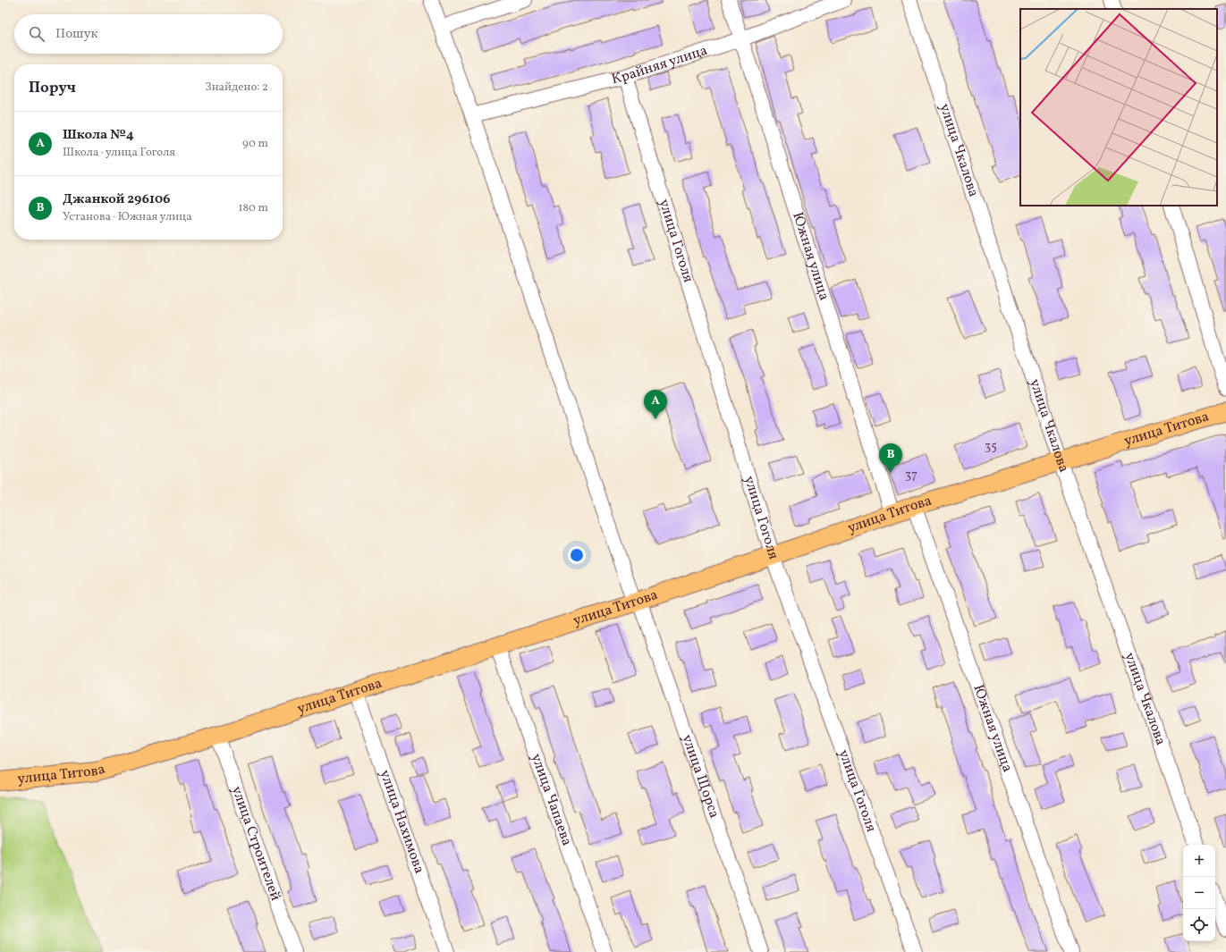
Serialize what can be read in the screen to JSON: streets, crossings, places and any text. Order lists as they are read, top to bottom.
{
  "streets": {
    "main road": ["улица Титова"],
    "street": [
      "Крайняя улица",
      "улица Чкалова",
      "улица Гоголя",
      "Южная улица",
      "улица Щорса",
      "улица Чапаева",
      "улица Нахимова",
      "улица Строителей"
    ]
  },
  "crossings": [
    ["Крайняя улица", "улица Гоголя"],
    ["Крайняя улица", "Южная улица"],
    ["Крайняя улица", "улица Щорса"],
    ["улица Чкалова", "улица Титова"],
    ["улица Гоголя", "улица Титова"],
    ["Южная улица", "улица Титова"],
    ["улица Титова", "улица Щорса"],
    ["улица Титова", "улица Чапаева"],
    ["улица Титова", "улица Нахимова"],
    ["улица Титова", "улица Строителей"]
  ],
  "house_numbers": ["35", "37"],
  "page": {
    "search": "Пошук",
    "heading": ["Поруч", "Знайдено: 2"],
    "list": [
      {
        "mark": "A",
        "name": "Школа №4",
        "note": "Школа · улица Гоголя",
        "value": "90 m"
      },
      {
        "mark": "B",
        "name": "Джанкой 296106",
        "note": "Установа · Южная улица",
        "value": "180 m"
      }
    ],
    "pins": ["A", "B"],
    "map_buttons": ["+", "−"]
  }
}
